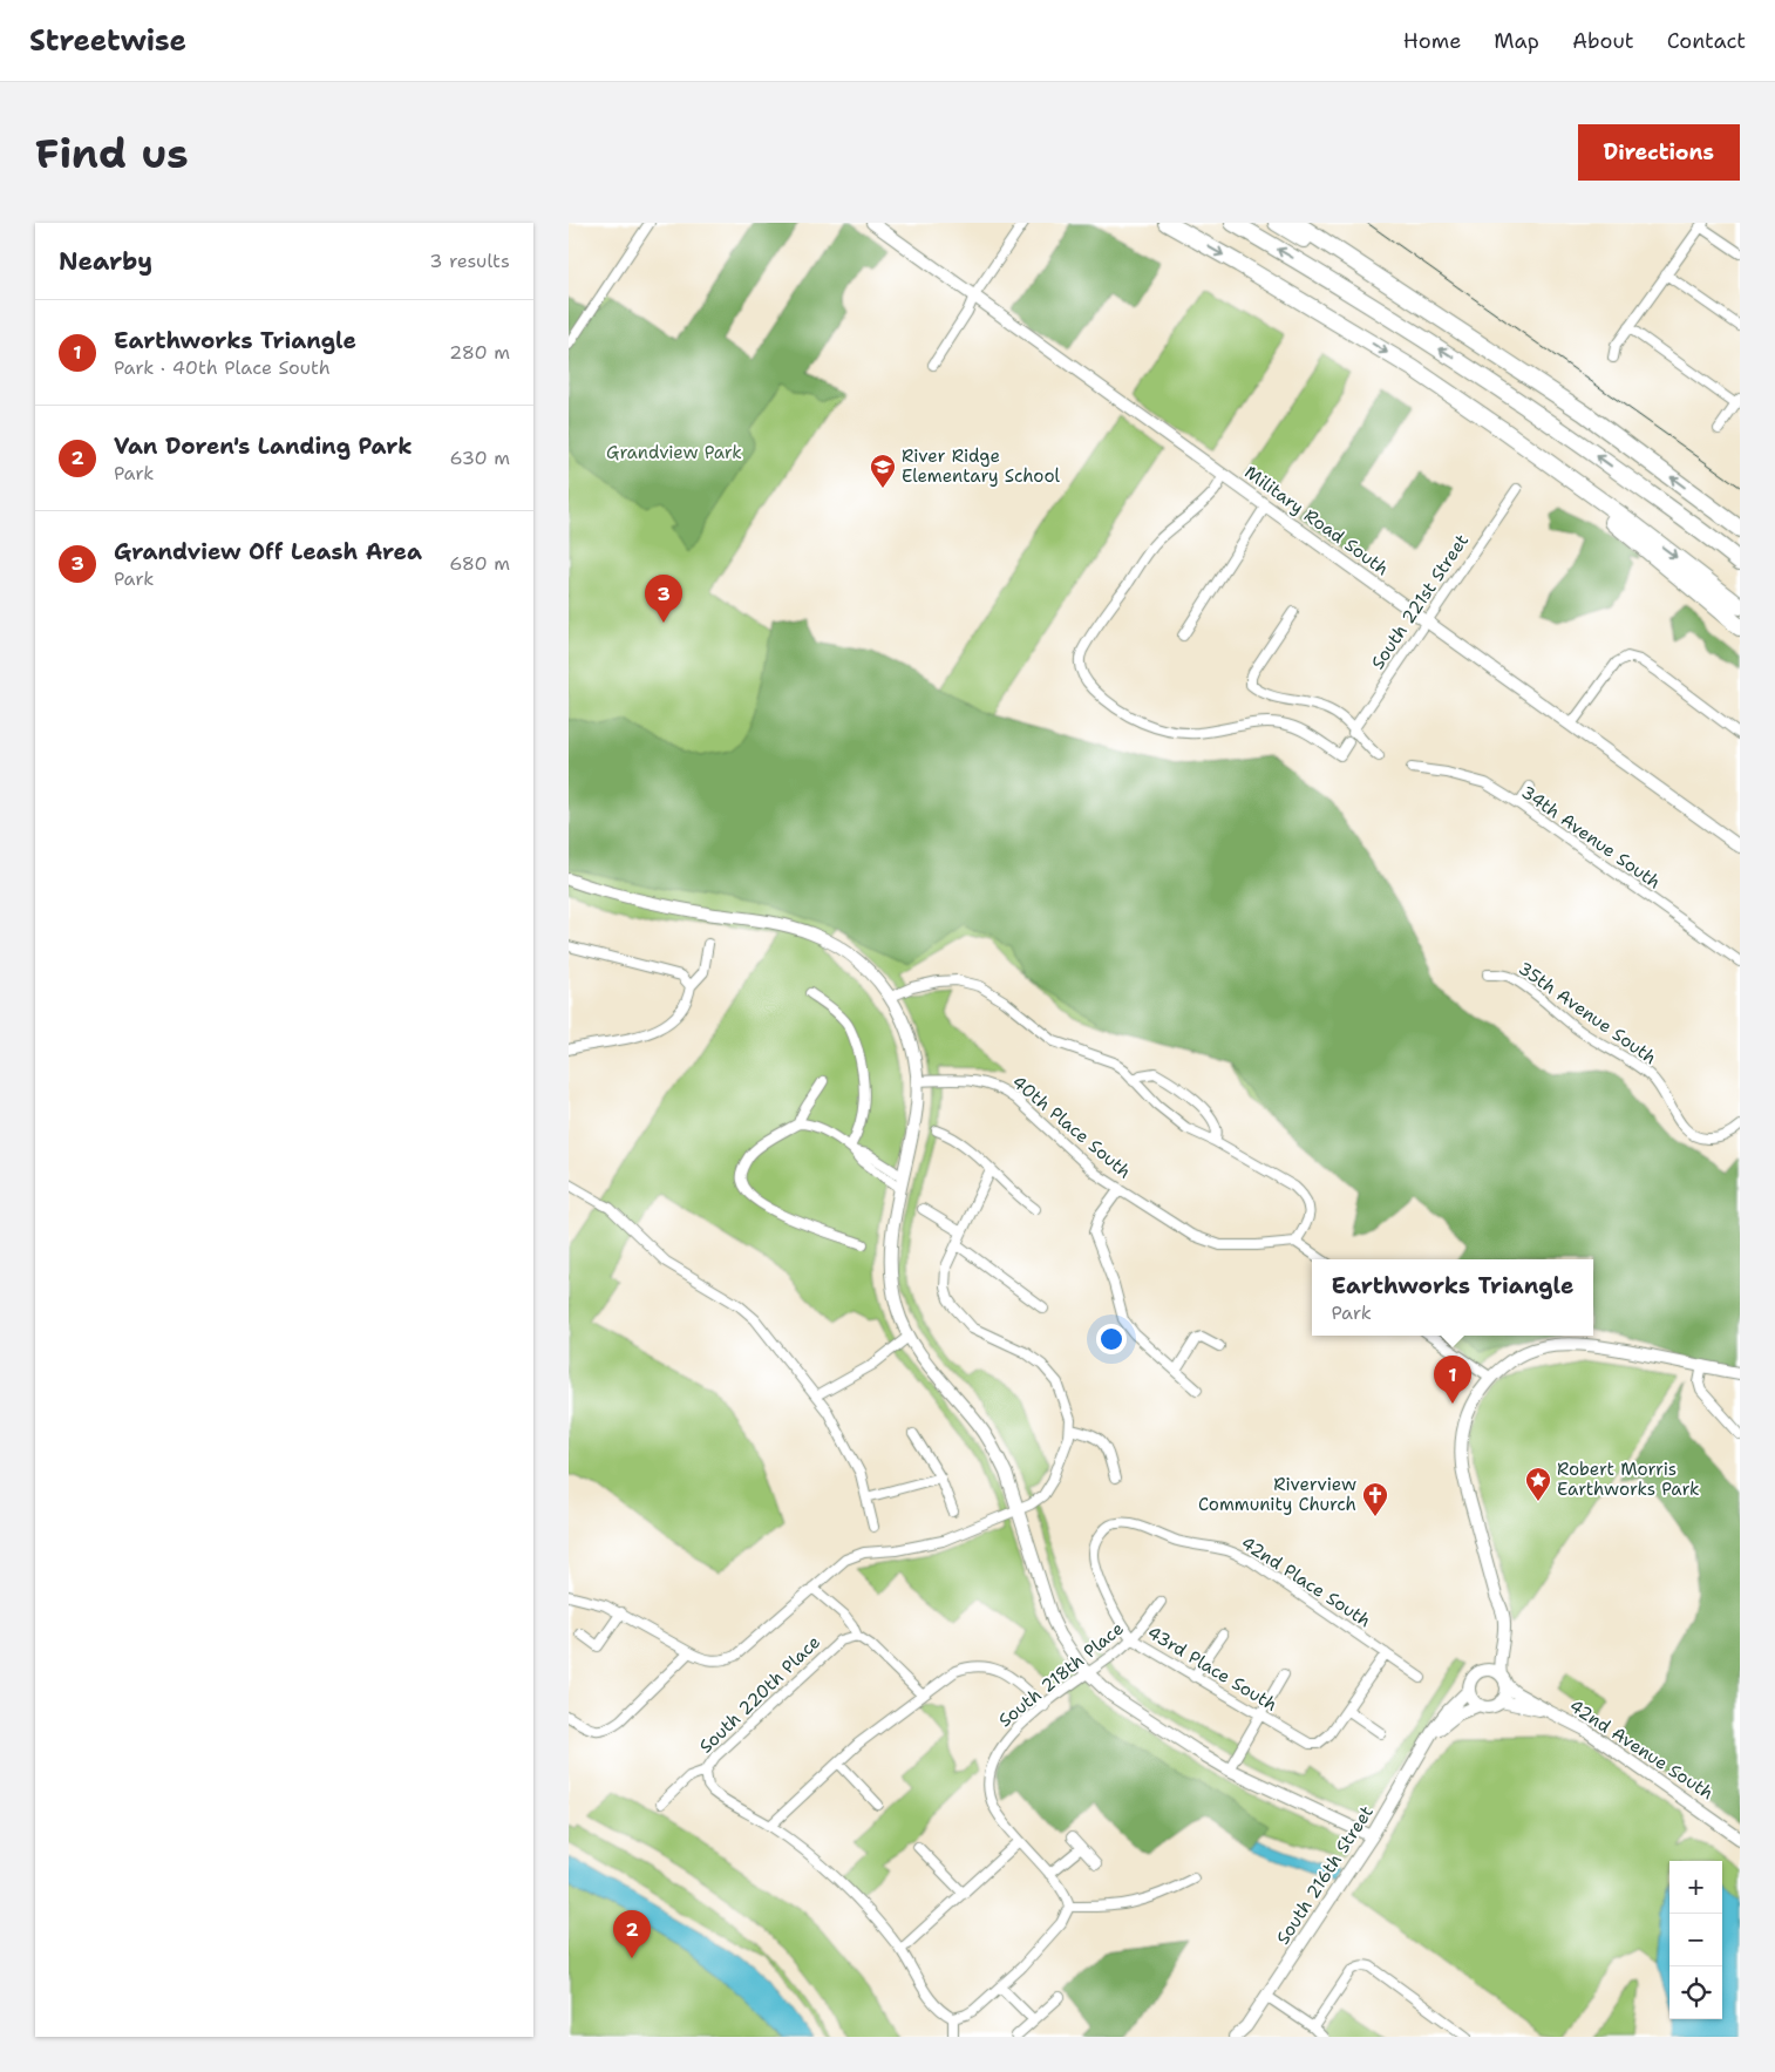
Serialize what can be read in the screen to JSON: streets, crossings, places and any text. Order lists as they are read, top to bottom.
{
  "streets": {
    "street": [
      "Military Road South",
      "South 221st Street",
      "34th Avenue South",
      "35th Avenue South",
      "40th Place South",
      "42nd Place South",
      "43rd Place South",
      "South 218th Place",
      "South 220th Place",
      "42nd Avenue South",
      "South 216th Street"
    ]
  },
  "crossings": [
    ["Military Road South", "South 221st Street"],
    ["42nd Place South", "43rd Place South"],
    ["43rd Place South", "South 218th Place"],
    ["42nd Avenue South", "South 216th Street"]
  ],
  "parks": ["Grandview Park"],
  "places": {
    "school or university": ["River Ridge Elementary School"],
    "place": ["Robert Morris Earthworks Park"],
    "church": ["Riverview Community Church"]
  },
  "page": {
    "header": "Streetwise",
    "nav": [
      "Home",
      "Map",
      "About",
      "Contact"
    ],
    "buttons": "Directions",
    "title": "Find us",
    "heading": ["Nearby", "3 results"],
    "list": [
      {
        "mark": "1",
        "name": "Earthworks Triangle",
        "note": "Park · 40th Place South",
        "value": "280 m"
      },
      {
        "mark": "2",
        "name": "Van Doren's Landing Park",
        "note": "Park",
        "value": "630 m"
      },
      {
        "mark": "3",
        "name": "Grandview Off Leash Area",
        "note": "Park",
        "value": "680 m"
      }
    ],
    "pins": ["3", "1", "2"],
    "popup": ["Earthworks Triangle", "Park"],
    "map_buttons": ["+", "−"]
  }
}
